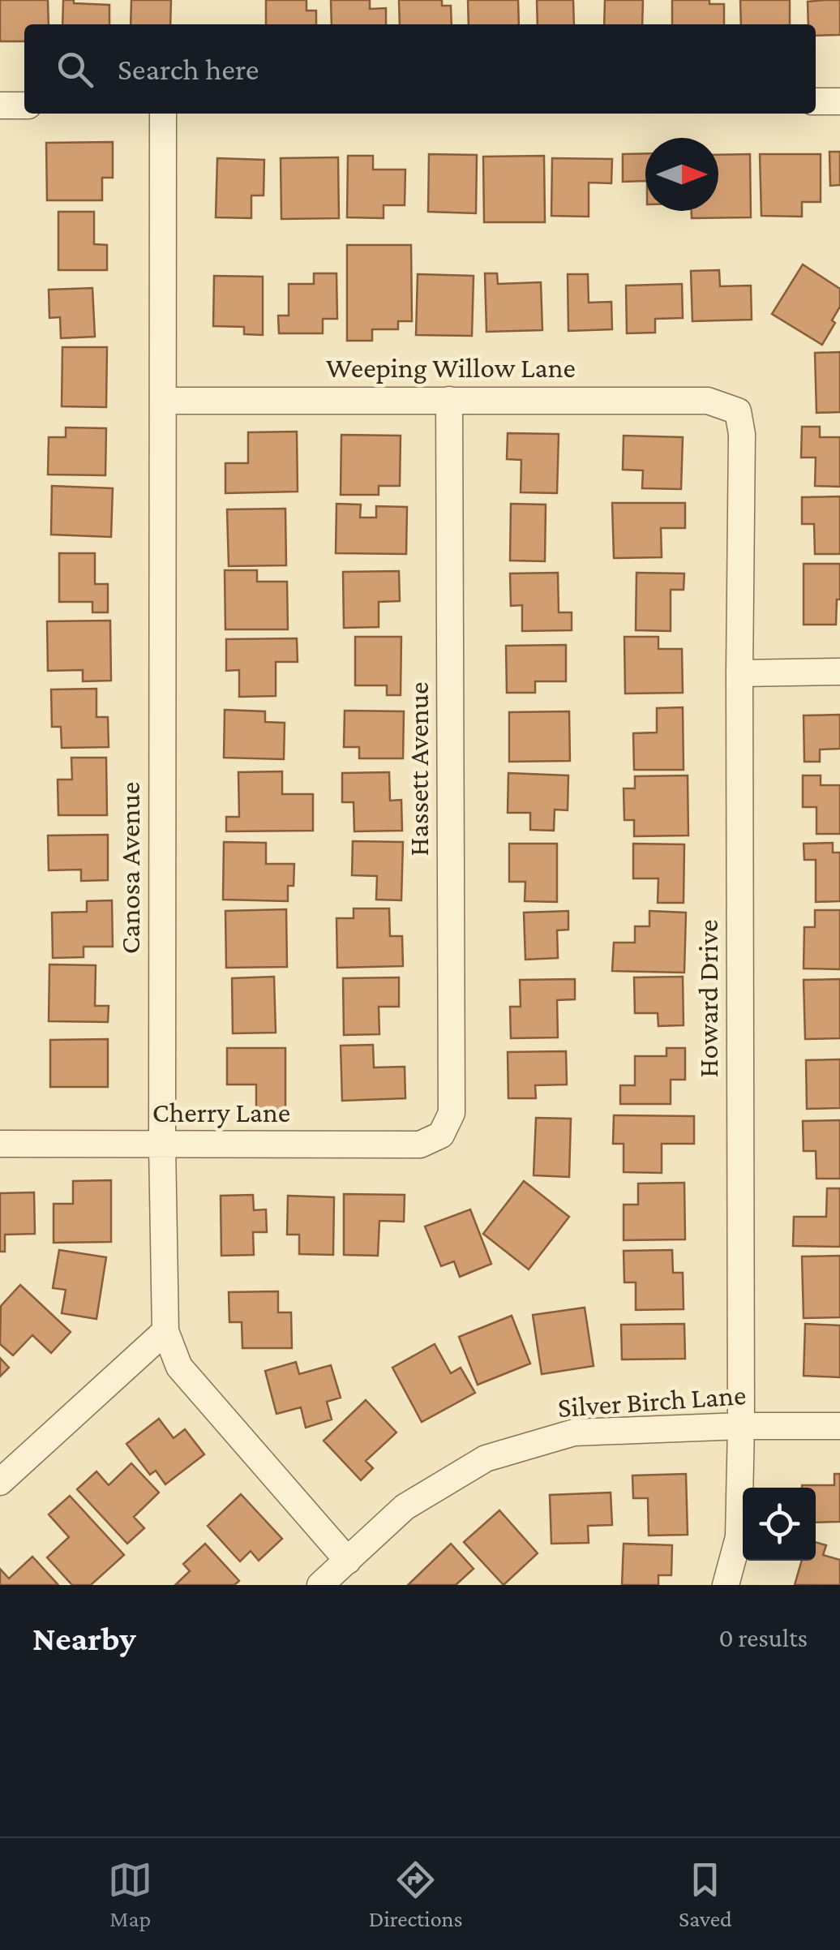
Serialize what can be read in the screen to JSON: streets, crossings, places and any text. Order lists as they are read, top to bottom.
{
  "streets": {
    "street": [
      "Weeping Willow Lane",
      "Hassett Avenue",
      "Canosa Avenue",
      "Howard Drive",
      "Cherry Lane",
      "Silver Birch Lane"
    ]
  },
  "crossings": [
    ["Weeping Willow Lane", "Hassett Avenue"],
    ["Weeping Willow Lane", "Canosa Avenue"],
    ["Weeping Willow Lane", "Howard Drive"],
    ["Hassett Avenue", "Cherry Lane"],
    ["Canosa Avenue", "Cherry Lane"],
    ["Canosa Avenue", "Silver Birch Lane"],
    ["Howard Drive", "Silver Birch Lane"]
  ],
  "north": "right",
  "page": {
    "search": "Search here",
    "heading": ["Nearby", "0 results"],
    "nav": ["Map", "Directions", "Saved"]
  }
}
